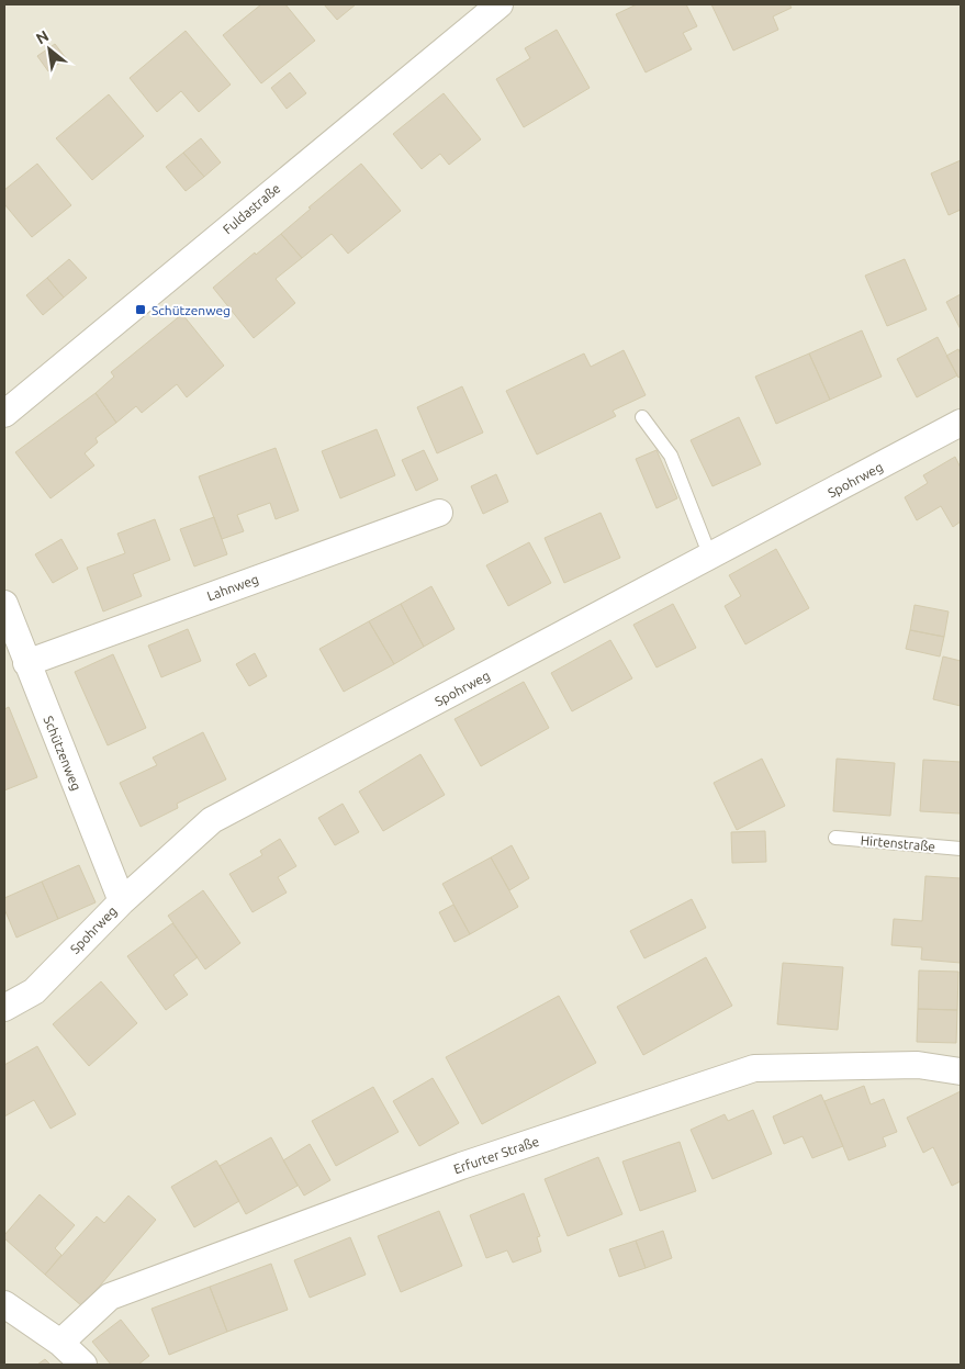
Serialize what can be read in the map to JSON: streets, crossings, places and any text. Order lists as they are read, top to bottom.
{
  "streets": {
    "street": [
      "Fuldastraße",
      "Spohrweg",
      "Lahnweg",
      "Schützenweg",
      "Erfurter Straße"
    ],
    "lane": ["Hirtenstraße"]
  },
  "crossings": [
    ["Spohrweg", "Schützenweg"],
    ["Lahnweg", "Schützenweg"]
  ],
  "places": {
    "transit": ["Schützenweg"]
  },
  "north": "top left"
}
